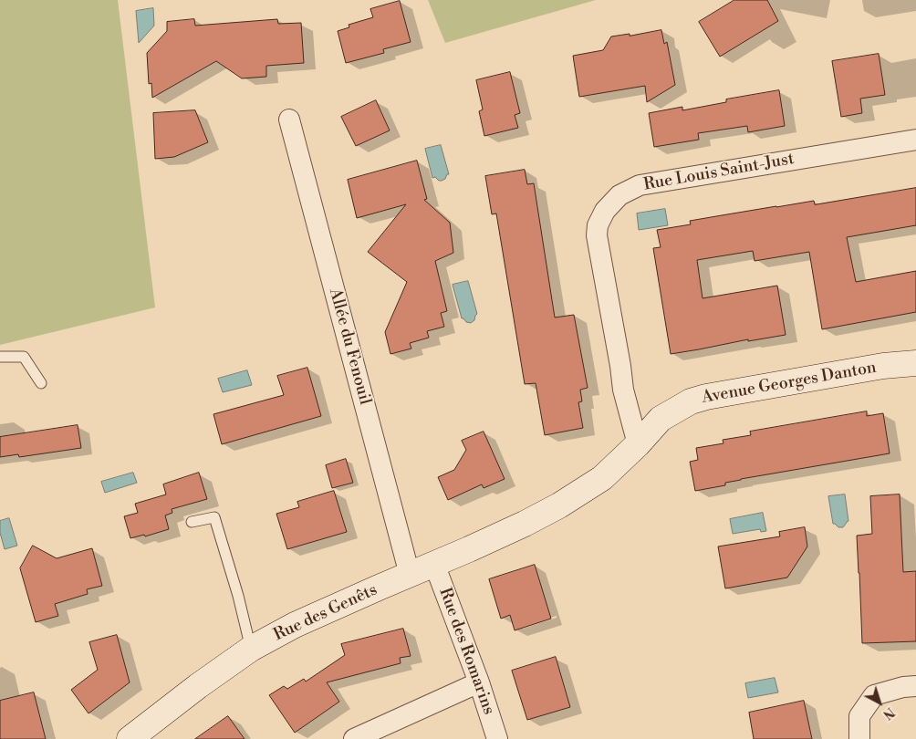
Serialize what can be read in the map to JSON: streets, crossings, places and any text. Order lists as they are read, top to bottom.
{
  "streets": {
    "street": [
      "Rue Louis Saint-Just",
      "Allée du Fenouil",
      "Avenue Georges Danton",
      "Rue des Genêts",
      "Rue des Romarins"
    ]
  },
  "crossings": [
    ["Rue Louis Saint-Just", "Avenue Georges Danton"],
    ["Allée du Fenouil", "Rue des Genêts"],
    ["Avenue Georges Danton", "Rue des Genêts"],
    ["Rue des Genêts", "Rue des Romarins"]
  ],
  "north": "bottom right"
}
